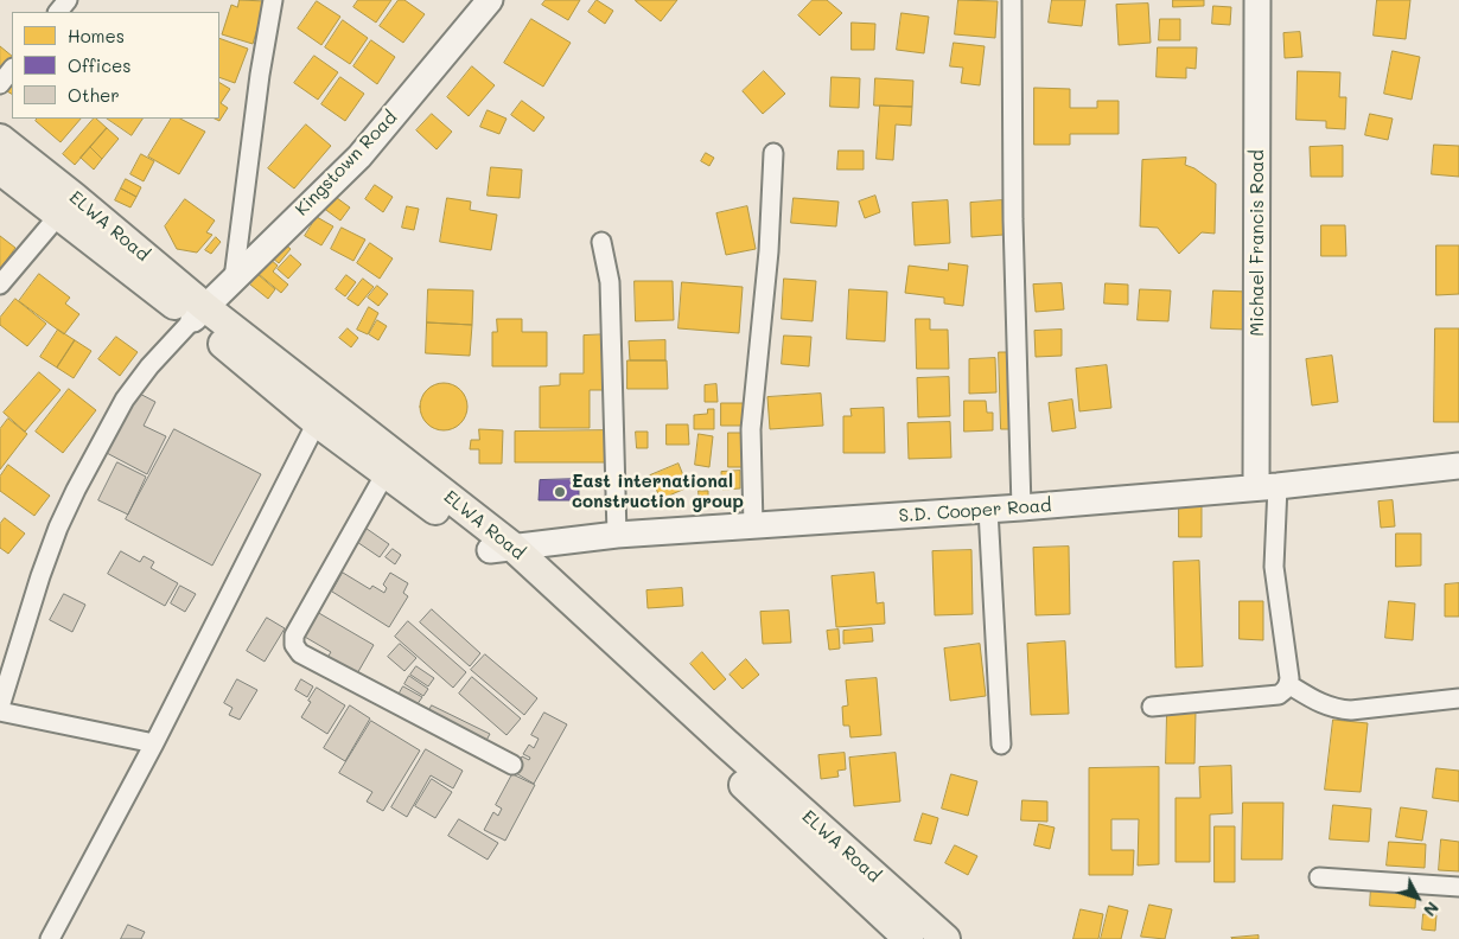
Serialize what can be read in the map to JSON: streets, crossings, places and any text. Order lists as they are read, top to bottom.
{
  "streets": {
    "main road": ["ELWA Road"],
    "street": ["Kingstown Road", "Michael Francis Road", "S.D. Cooper Road"]
  },
  "crossings": [
    ["Kingstown Road", "ELWA Road"],
    ["ELWA Road", "S.D. Cooper Road"],
    ["Michael Francis Road", "S.D. Cooper Road"]
  ],
  "places": ["East international construction group"],
  "legend": ["Homes", "Offices", "Other"],
  "north": "bottom right"
}
